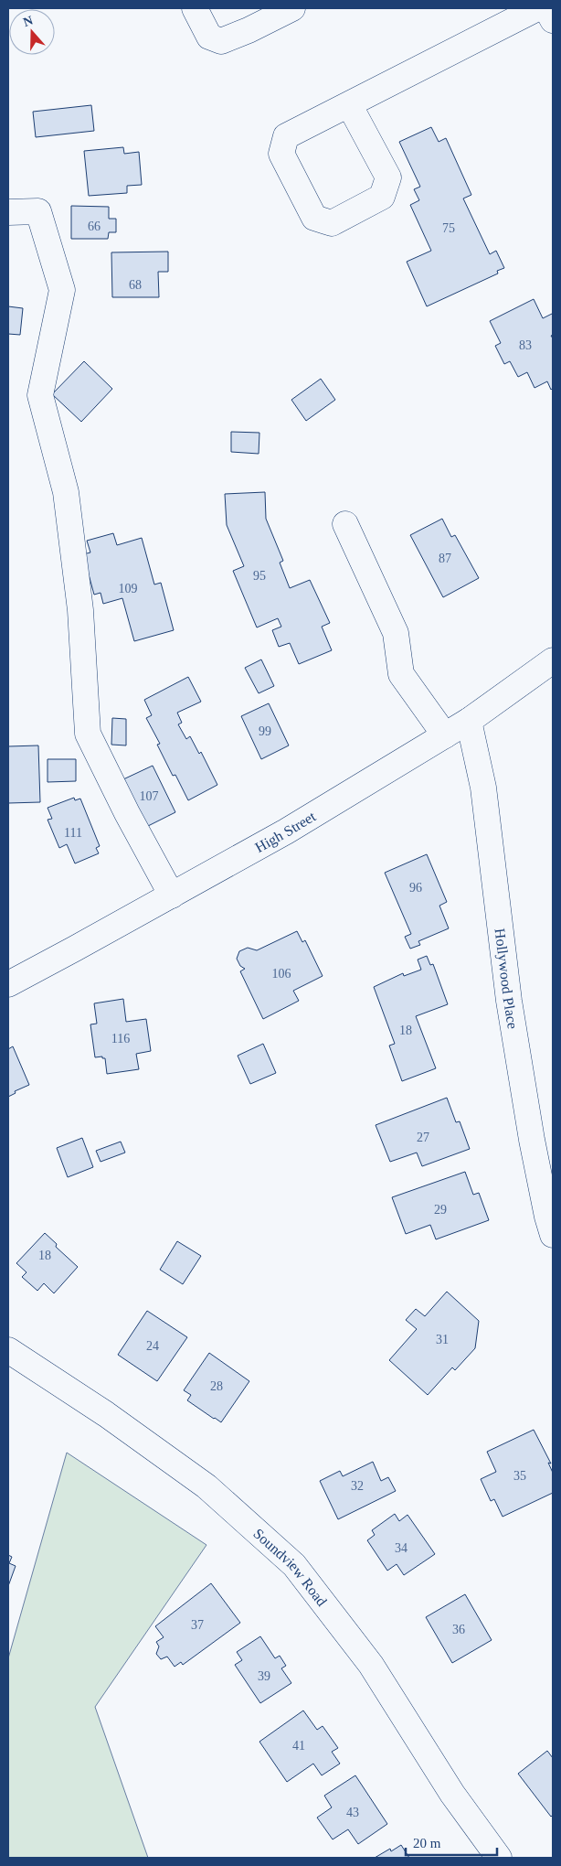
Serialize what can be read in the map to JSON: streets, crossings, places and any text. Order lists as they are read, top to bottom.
{
  "streets": {
    "street": ["High Street", "Hollywood Place", "Soundview Road"]
  },
  "crossings": [
    ["High Street", "Hollywood Place"]
  ],
  "house_numbers": [
    "66",
    "75",
    "68",
    "83",
    "87",
    "95",
    "109",
    "99",
    "107",
    "111",
    "96",
    "106",
    "18",
    "116",
    "27",
    "29",
    "18",
    "31",
    "24",
    "28",
    "35",
    "32",
    "34",
    "37",
    "36",
    "39",
    "41",
    "43"
  ],
  "scale_bar": "20 m",
  "north": "top"
}
